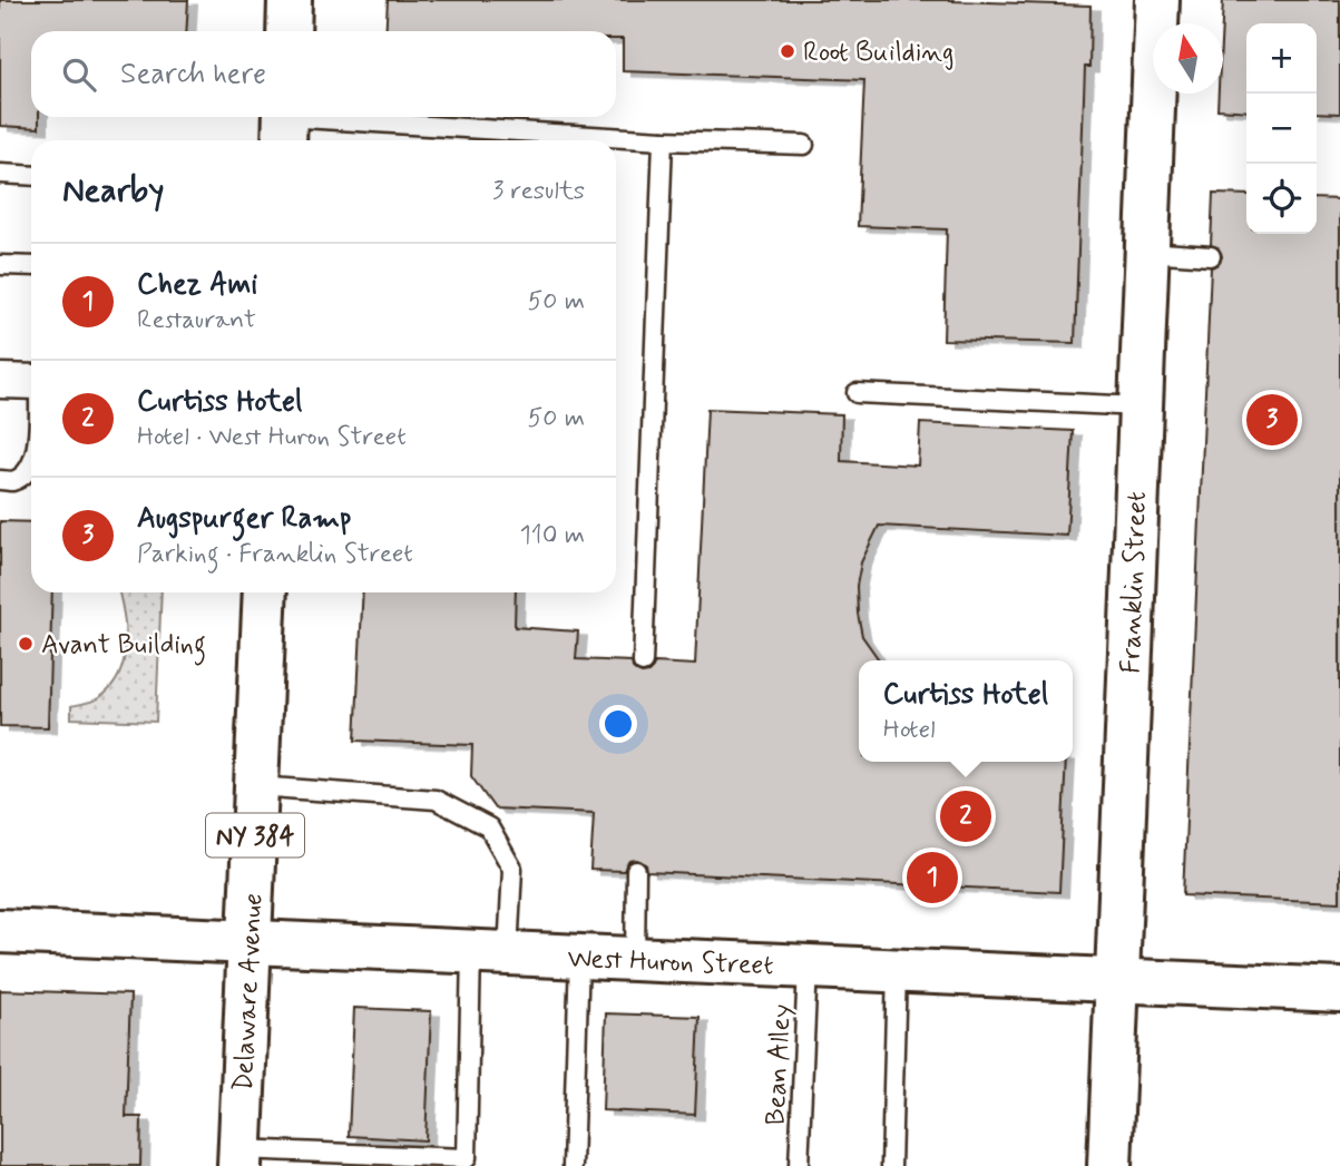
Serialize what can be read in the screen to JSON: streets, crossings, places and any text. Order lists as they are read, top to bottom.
{
  "streets": {
    "street": [
      "Franklin Street",
      "NY 384",
      "West Huron Street",
      "Delaware Avenue"
    ],
    "lane": ["Bean Alley"]
  },
  "crossings": [
    ["Franklin Street", "West Huron Street"],
    ["West Huron Street", "Delaware Avenue"],
    ["West Huron Street", "Bean Alley"]
  ],
  "places": ["Root Building", "Avant Building"],
  "north": "top",
  "page": {
    "map_buttons": ["+", "−"],
    "search": "Search here",
    "heading": ["Nearby", "3 results"],
    "list": [
      {
        "mark": "1",
        "name": "Chez Ami",
        "note": "Restaurant",
        "value": "50 m"
      },
      {
        "mark": "2",
        "name": "Curtiss Hotel",
        "note": "Hotel · West Huron Street",
        "value": "50 m"
      },
      {
        "mark": "3",
        "name": "Augspurger Ramp",
        "note": "Parking · Franklin Street",
        "value": "110 m"
      }
    ],
    "pins": ["3", "2", "1"],
    "popup": ["Curtiss Hotel", "Hotel"]
  }
}
